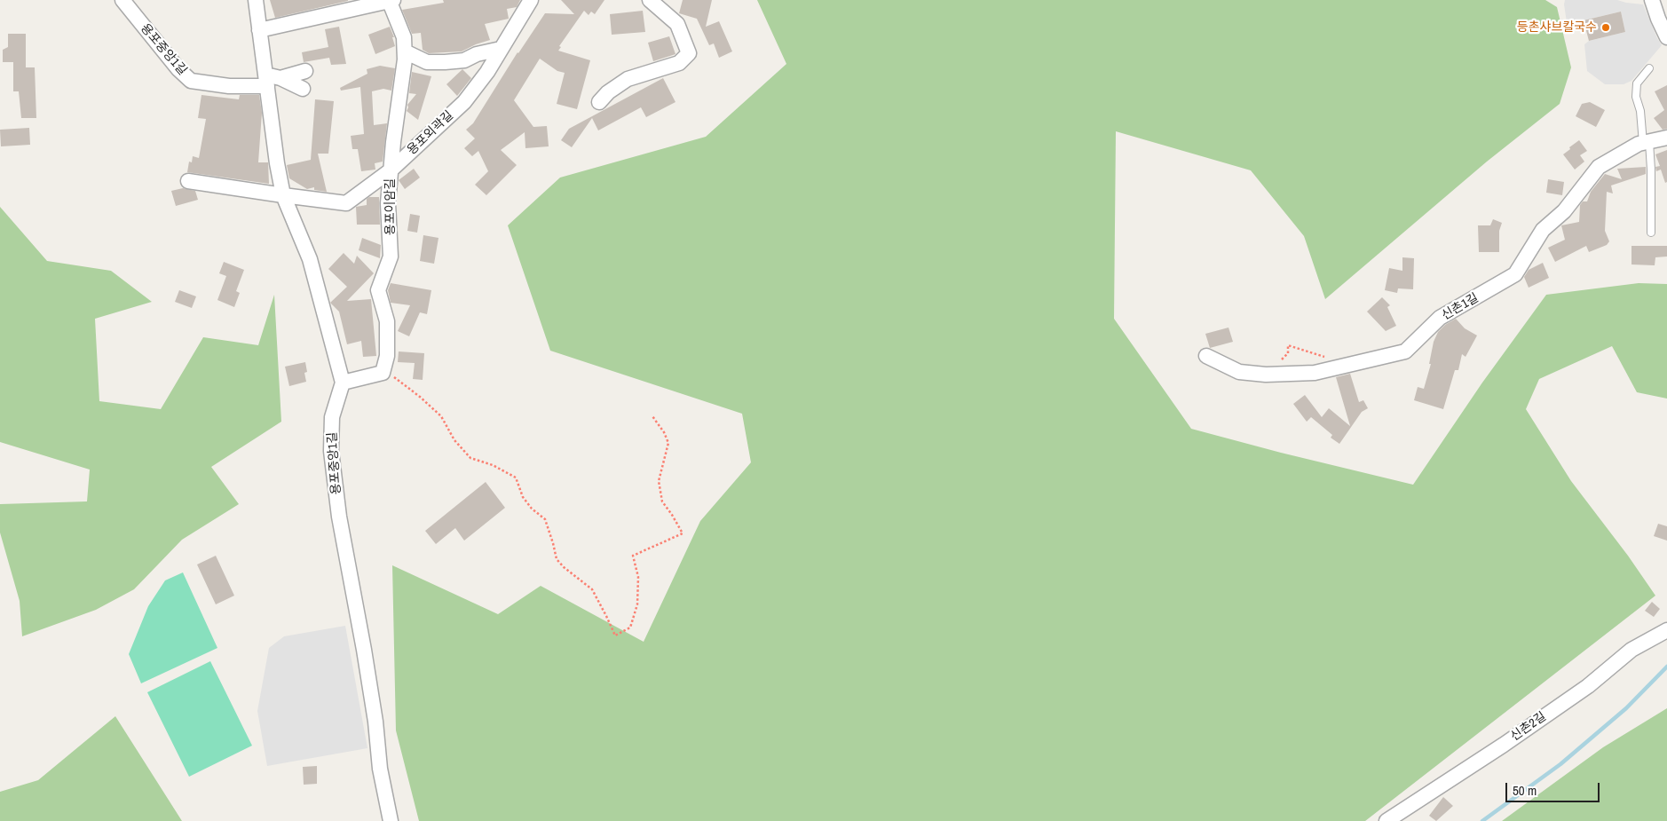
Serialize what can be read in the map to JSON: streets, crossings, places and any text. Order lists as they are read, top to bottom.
{
  "streets": {
    "street": [
      "용포중앙1길",
      "용포외곽길",
      "용포이암길",
      "신촌1길",
      "신촌2길"
    ]
  },
  "crossings": [
    ["용포외곽길", "용포이암길"]
  ],
  "places": ["등촌샤브칼국수"],
  "scale_bar": "50 m"
}
